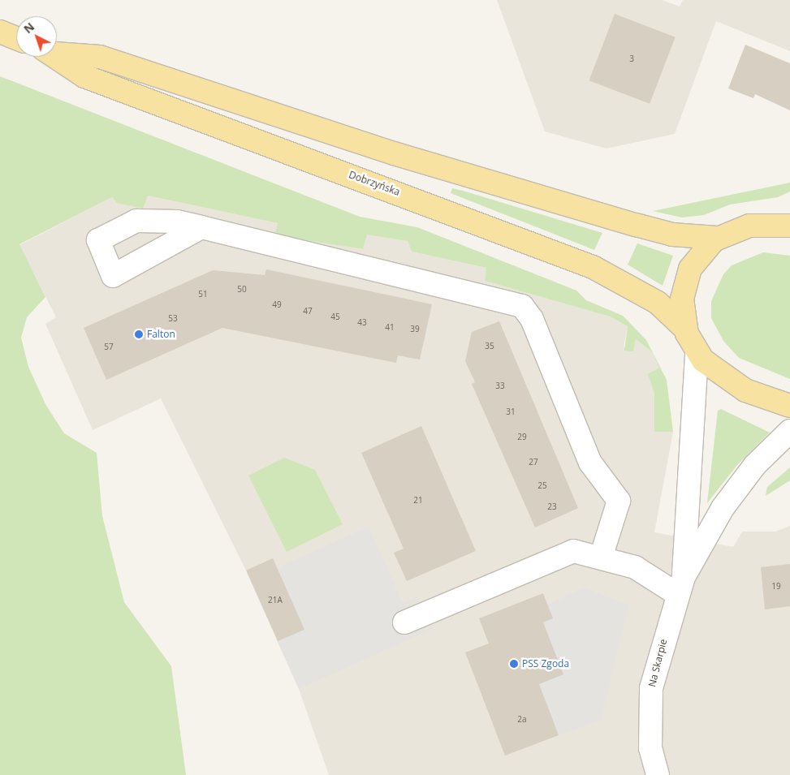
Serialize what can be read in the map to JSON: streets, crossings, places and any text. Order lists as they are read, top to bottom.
{
  "streets": {
    "main road": ["Dobrzyńska"],
    "street": ["Na Skarpie"]
  },
  "places": ["Falton", "PSS Zgoda"],
  "house_numbers": [
    "3",
    "50",
    "51",
    "49",
    "47",
    "45",
    "53",
    "43",
    "41",
    "39",
    "35",
    "57",
    "33",
    "31",
    "29",
    "27",
    "25",
    "21",
    "23",
    "19",
    "21A",
    "2a"
  ],
  "north": "top left"
}
